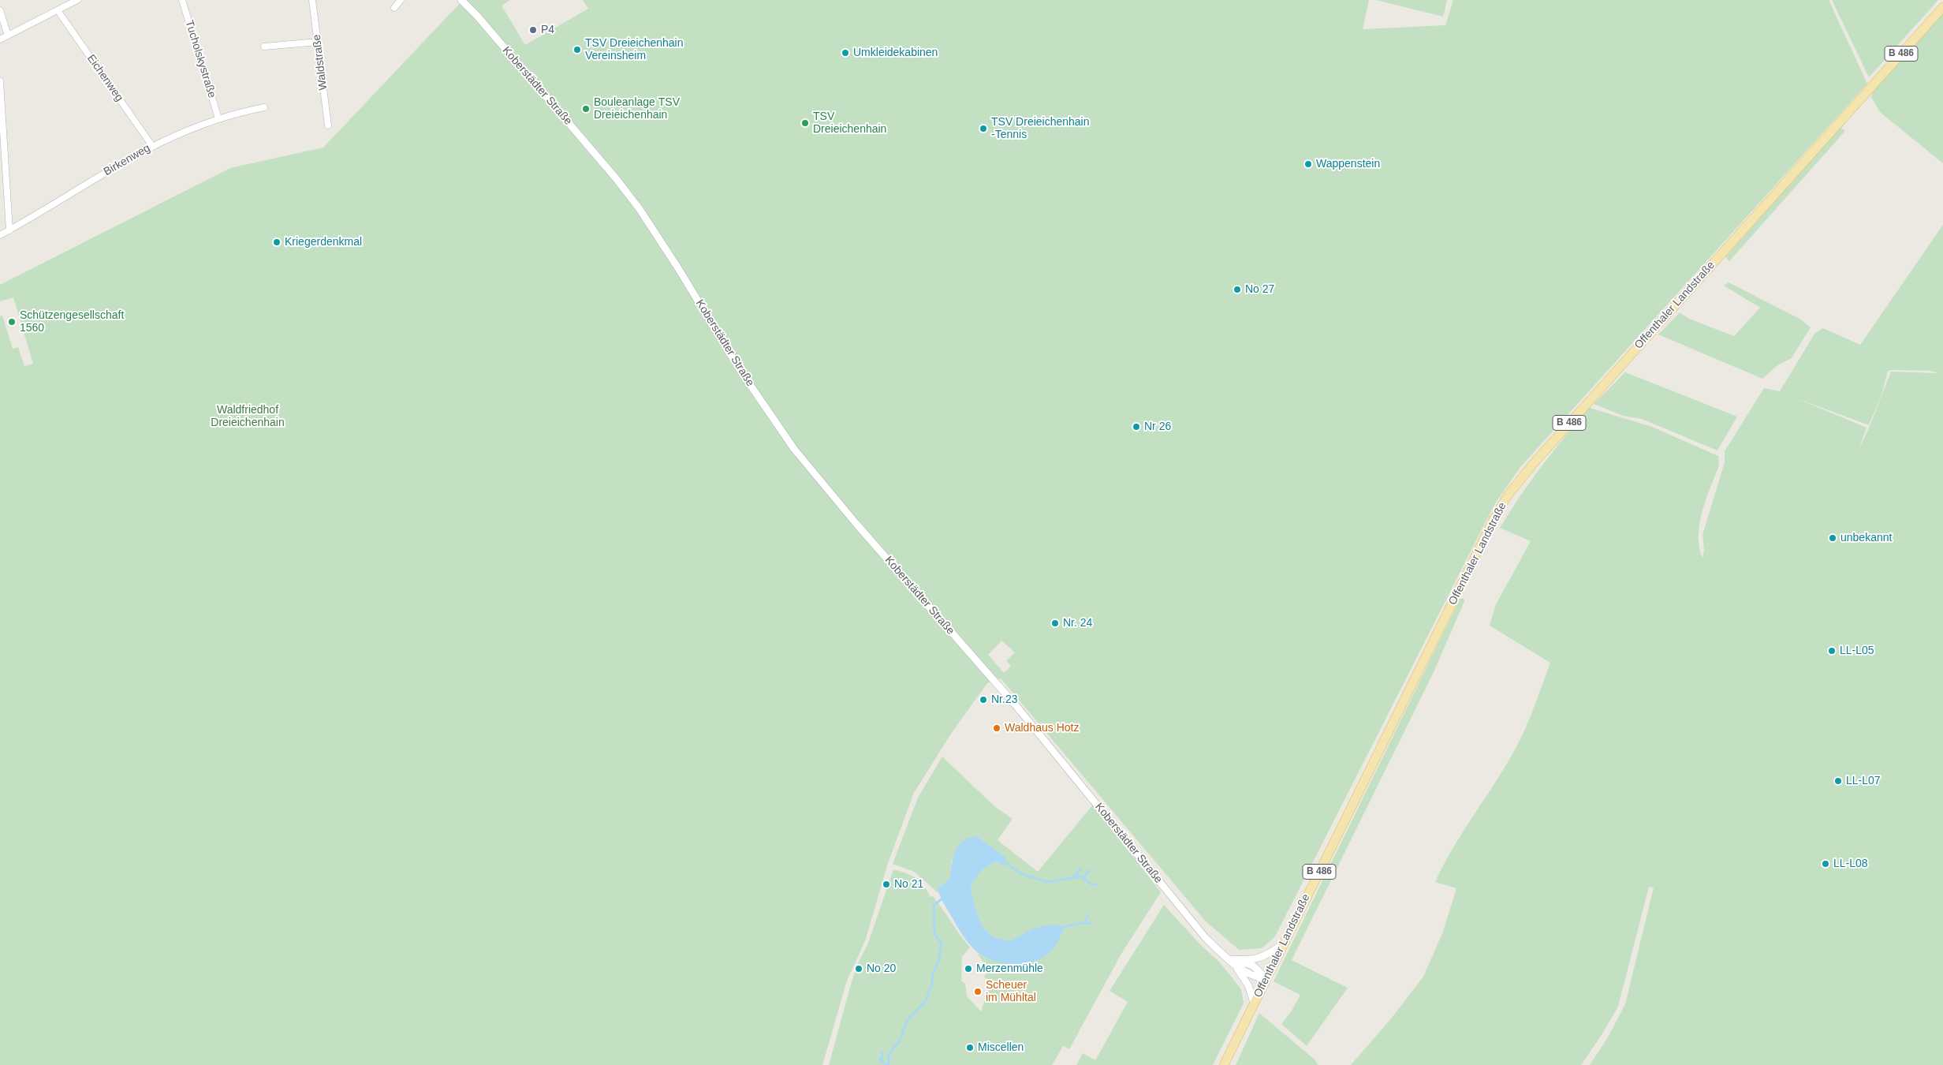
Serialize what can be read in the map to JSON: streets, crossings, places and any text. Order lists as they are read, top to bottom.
{
  "streets": {
    "main road": ["B 486", "Offenthaler Landstraße"],
    "street": [
      "Tucholskystraße",
      "Waldstraße",
      "Eichenweg",
      "Koberstädter Straße",
      "Birkenweg"
    ]
  },
  "crossings": [
    ["Tucholskystraße", "Birkenweg"],
    ["Eichenweg", "Birkenweg"]
  ],
  "parks": ["Waldfriedhof Dreieichenhain"],
  "places": [
    "P4",
    "TSV Dreieichenhain Vereinsheim",
    "Umkleidekabinen",
    "Bouleanlage TSV Dreieichenhain",
    "TSV Dreieichenhain",
    "TSV Dreieichenhain -Tennis",
    "Wappenstein",
    "Kriegerdenkmal",
    "No 27",
    "Schützengesellschaft 1560",
    "Nr 26",
    "unbekannt",
    "Nr. 24",
    "LL-L05",
    "Nr.23",
    "Waldhaus Hotz",
    "LL-L07",
    "LL-L08",
    "No 21",
    "No 20",
    "Merzenmühle",
    "Scheuer im Mühltal",
    "Miscellen"
  ]
}
